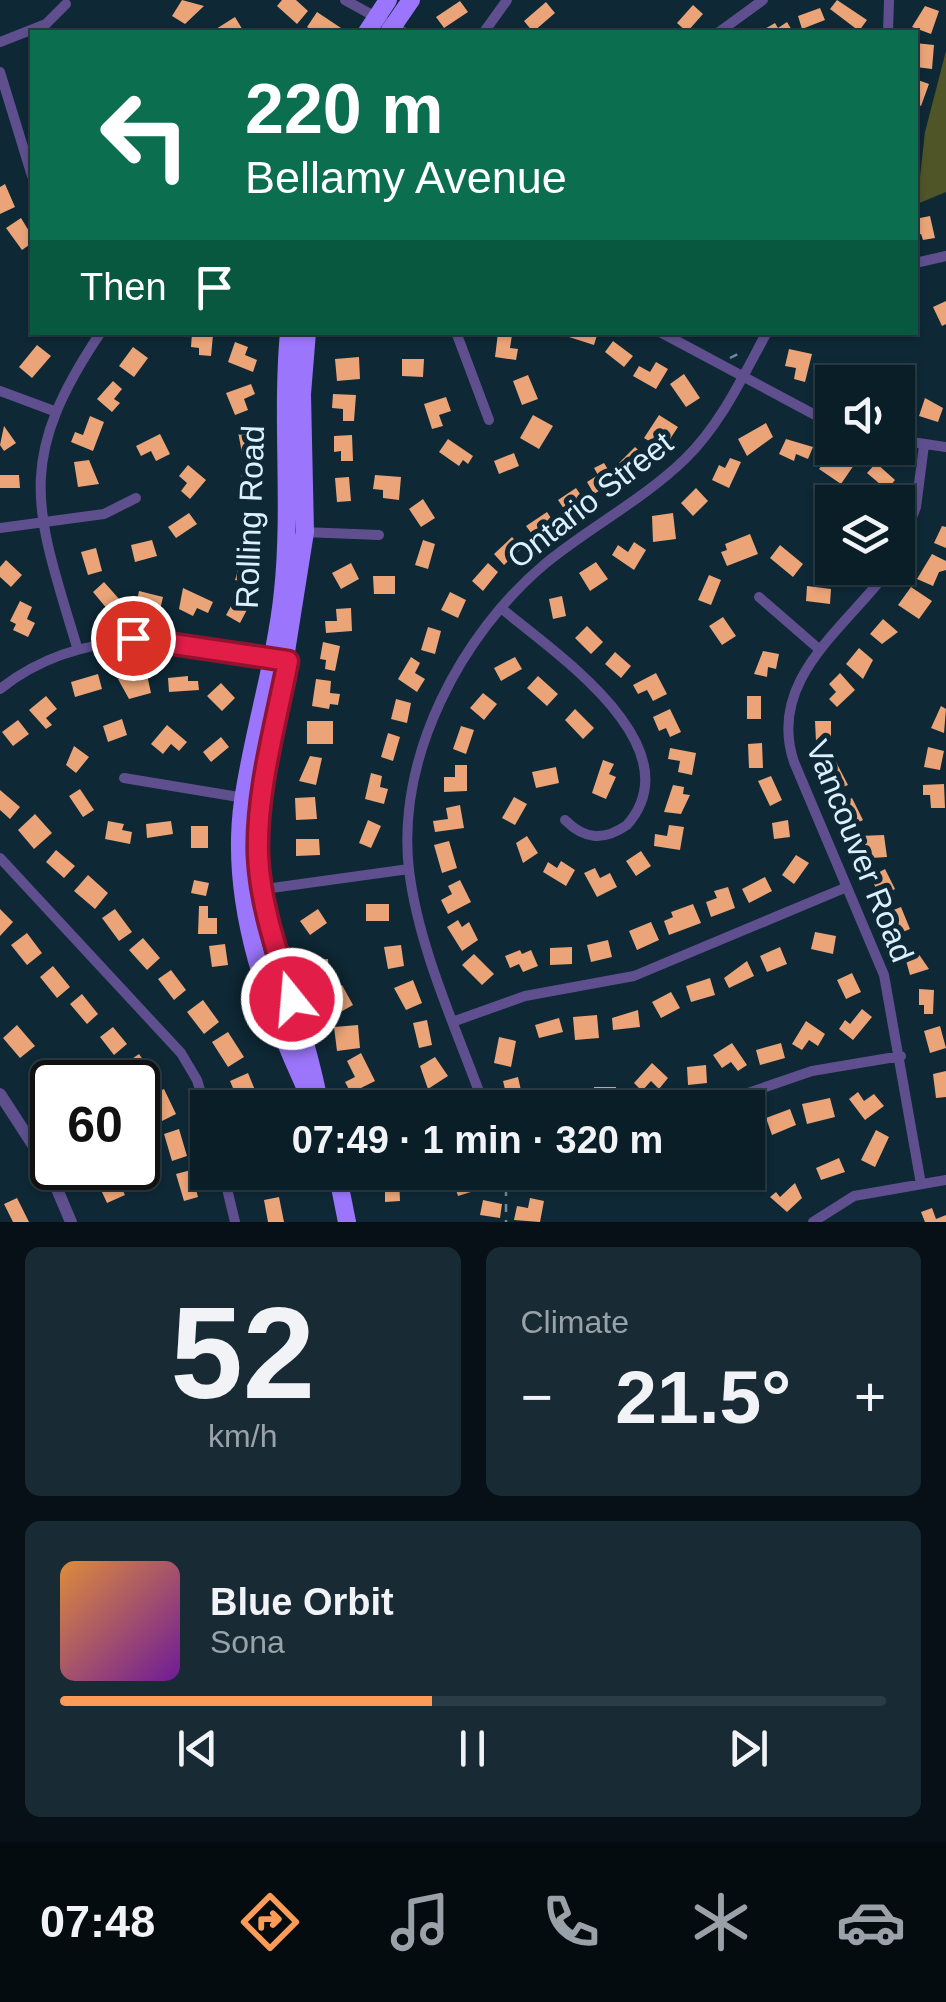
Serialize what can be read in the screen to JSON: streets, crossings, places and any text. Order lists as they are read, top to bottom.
{
  "streets": {
    "main road": ["Rolling Road"],
    "street": ["Ontario Street", "Vancouver Road"]
  },
  "page": {
    "turn": ["220 m", "Bellamy Avenue"],
    "then": "Then",
    "limit": "60",
    "trip": "07:49 · 1 min · 320 m",
    "tile": [
      ["52", "km/h"],
      "Climate"
    ],
    "heat": ["−", "21.5°", "+"],
    "song": ["Blue Orbit", "Sona"],
    "tabs": "07:48"
  }
}
